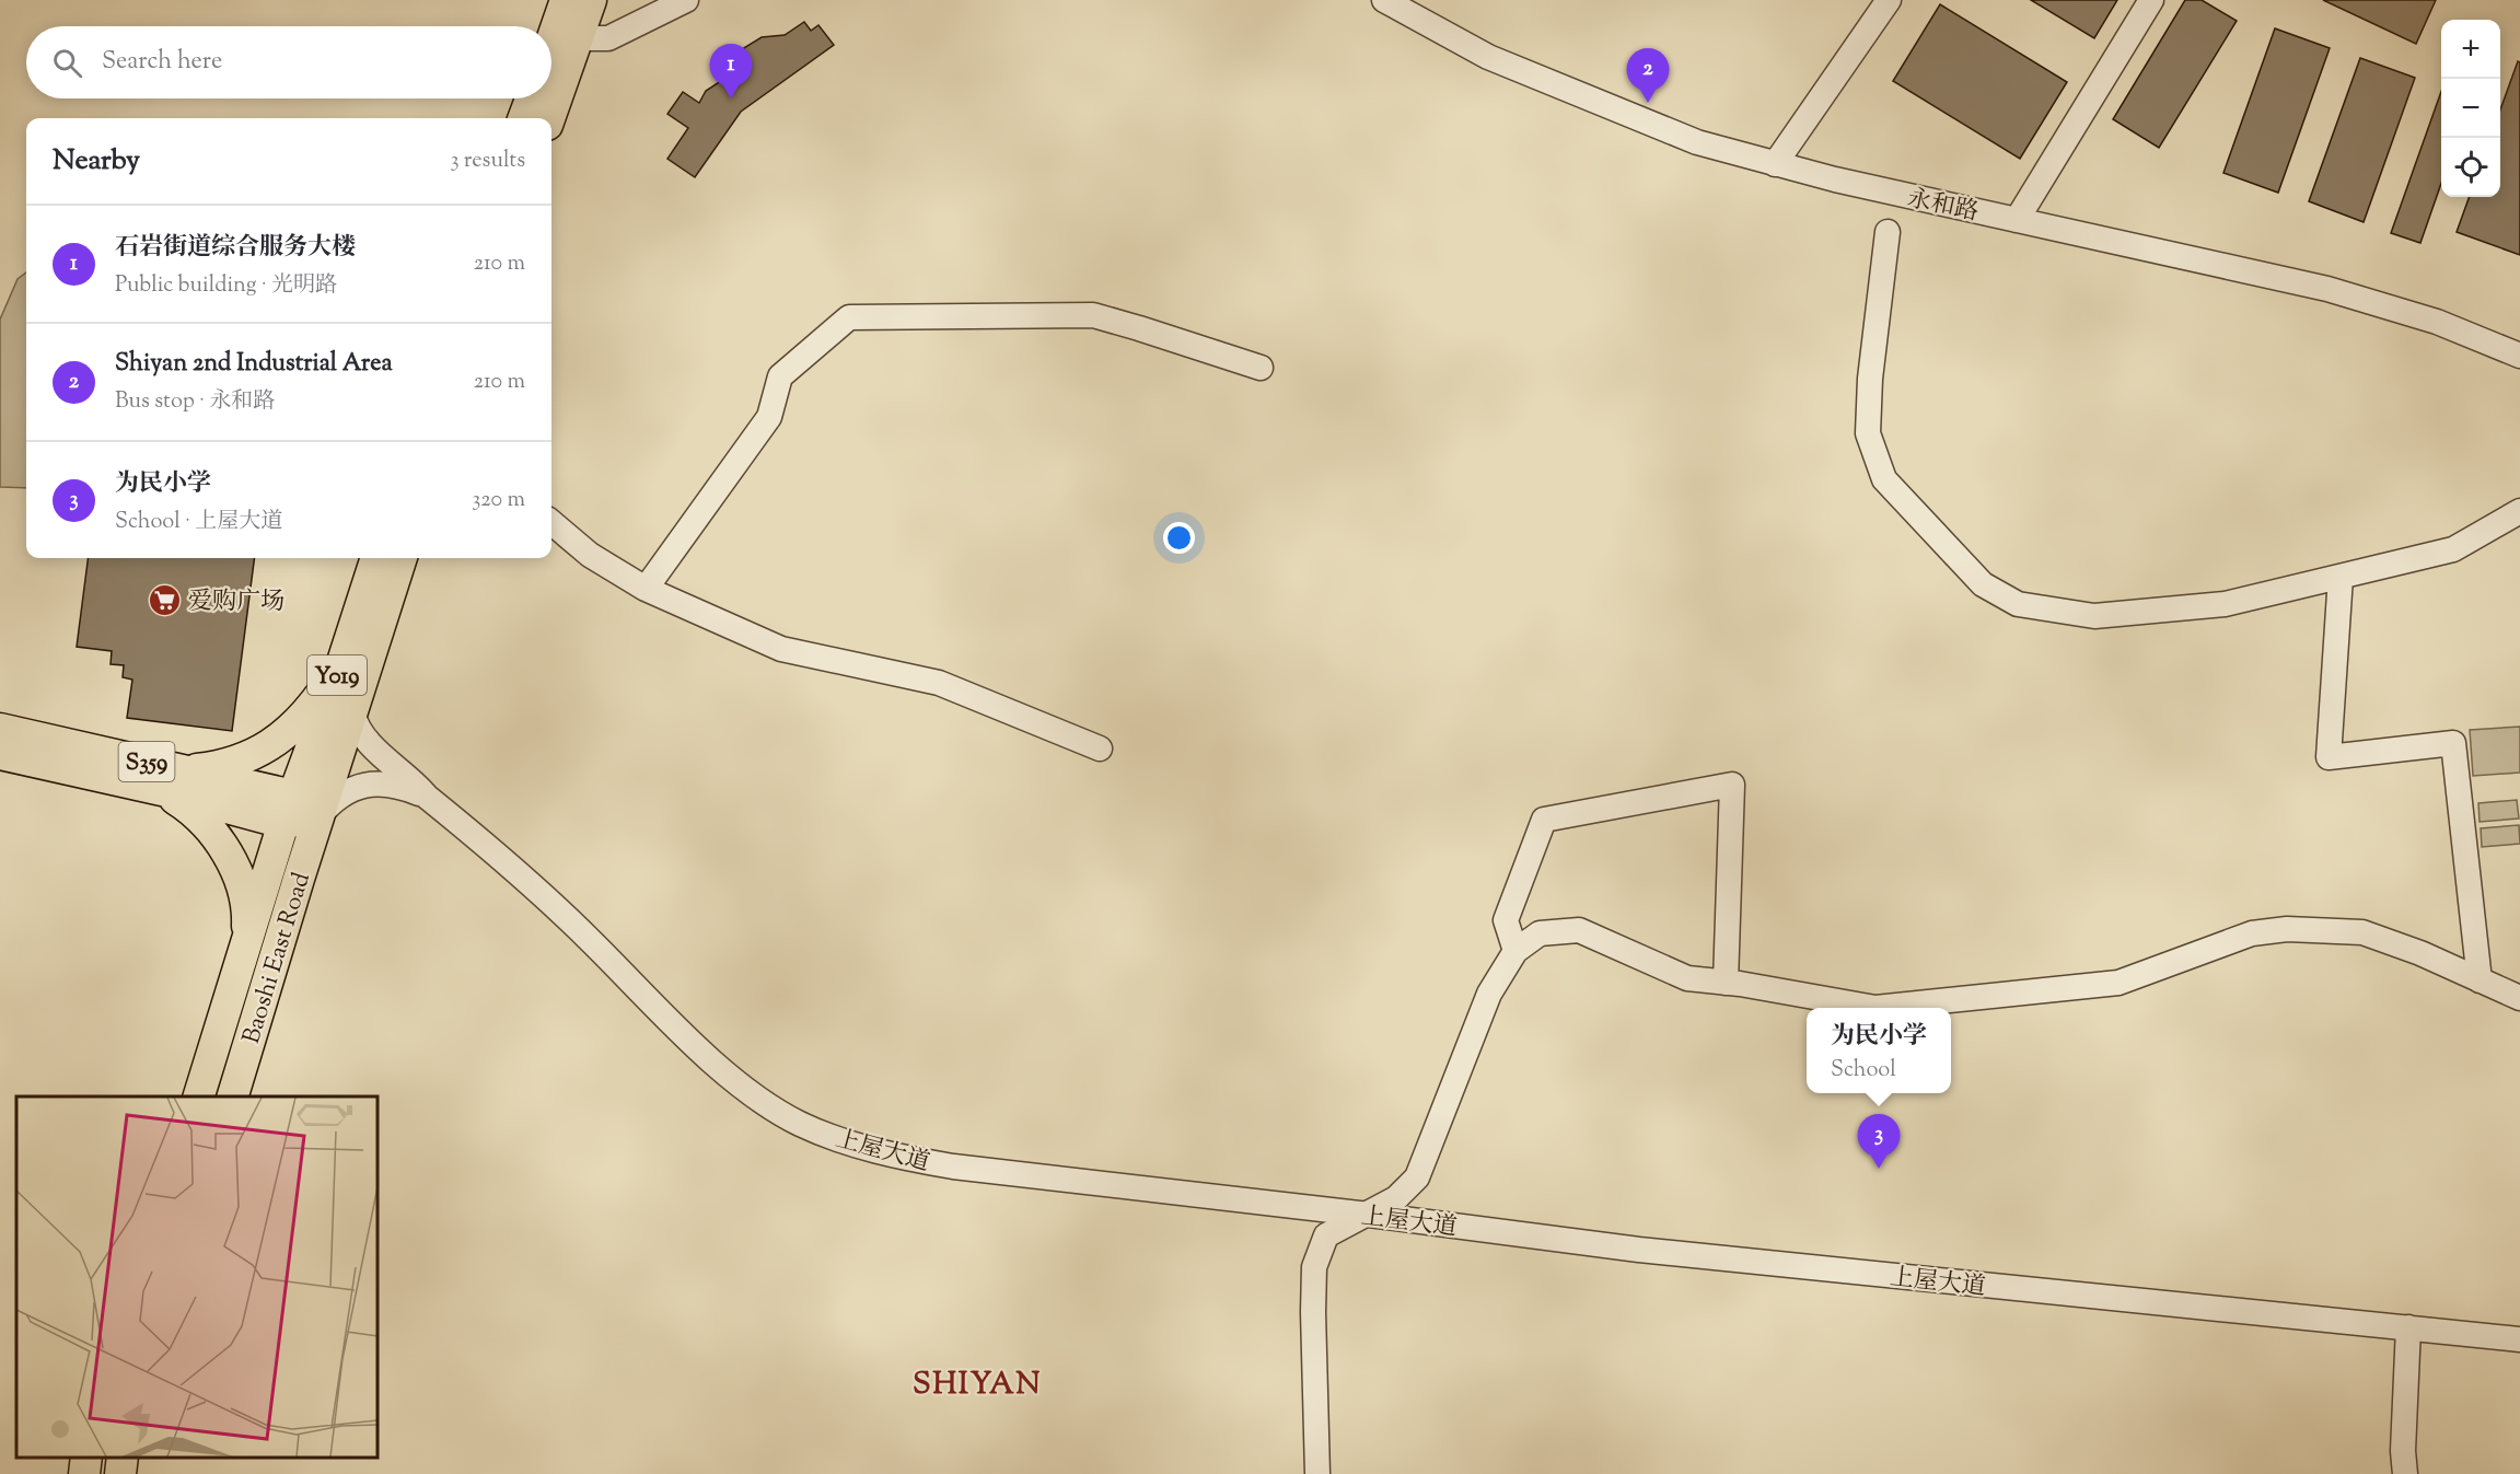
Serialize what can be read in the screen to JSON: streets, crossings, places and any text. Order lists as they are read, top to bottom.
{
  "streets": {
    "main road": ["Y019", "S359", "Baoshi East Road"],
    "street": ["永和路", "上屋大道"]
  },
  "crossings": [
    ["Y019", "S359"],
    ["Y019", "Baoshi East Road"],
    ["Y019", "上屋大道"],
    ["S359", "Baoshi East Road"],
    ["S359", "上屋大道"],
    ["Baoshi East Road", "上屋大道"]
  ],
  "districts": ["SHIYAN"],
  "places": {
    "supermarket": ["爱购广场"]
  },
  "page": {
    "map_buttons": ["+", "−"],
    "search": "Search here",
    "pins": ["1", "2", "3"],
    "heading": ["Nearby", "3 results"],
    "list": [
      {
        "mark": "1",
        "name": "石岩街道综合服务大楼",
        "note": "Public building · 光明路",
        "value": "210 m"
      },
      {
        "mark": "2",
        "name": "Shiyan 2nd Industrial Area",
        "note": "Bus stop · 永和路",
        "value": "210 m"
      },
      {
        "mark": "3",
        "name": "为民小学",
        "note": "School · 上屋大道",
        "value": "320 m"
      }
    ],
    "popup": ["为民小学", "School"]
  }
}
